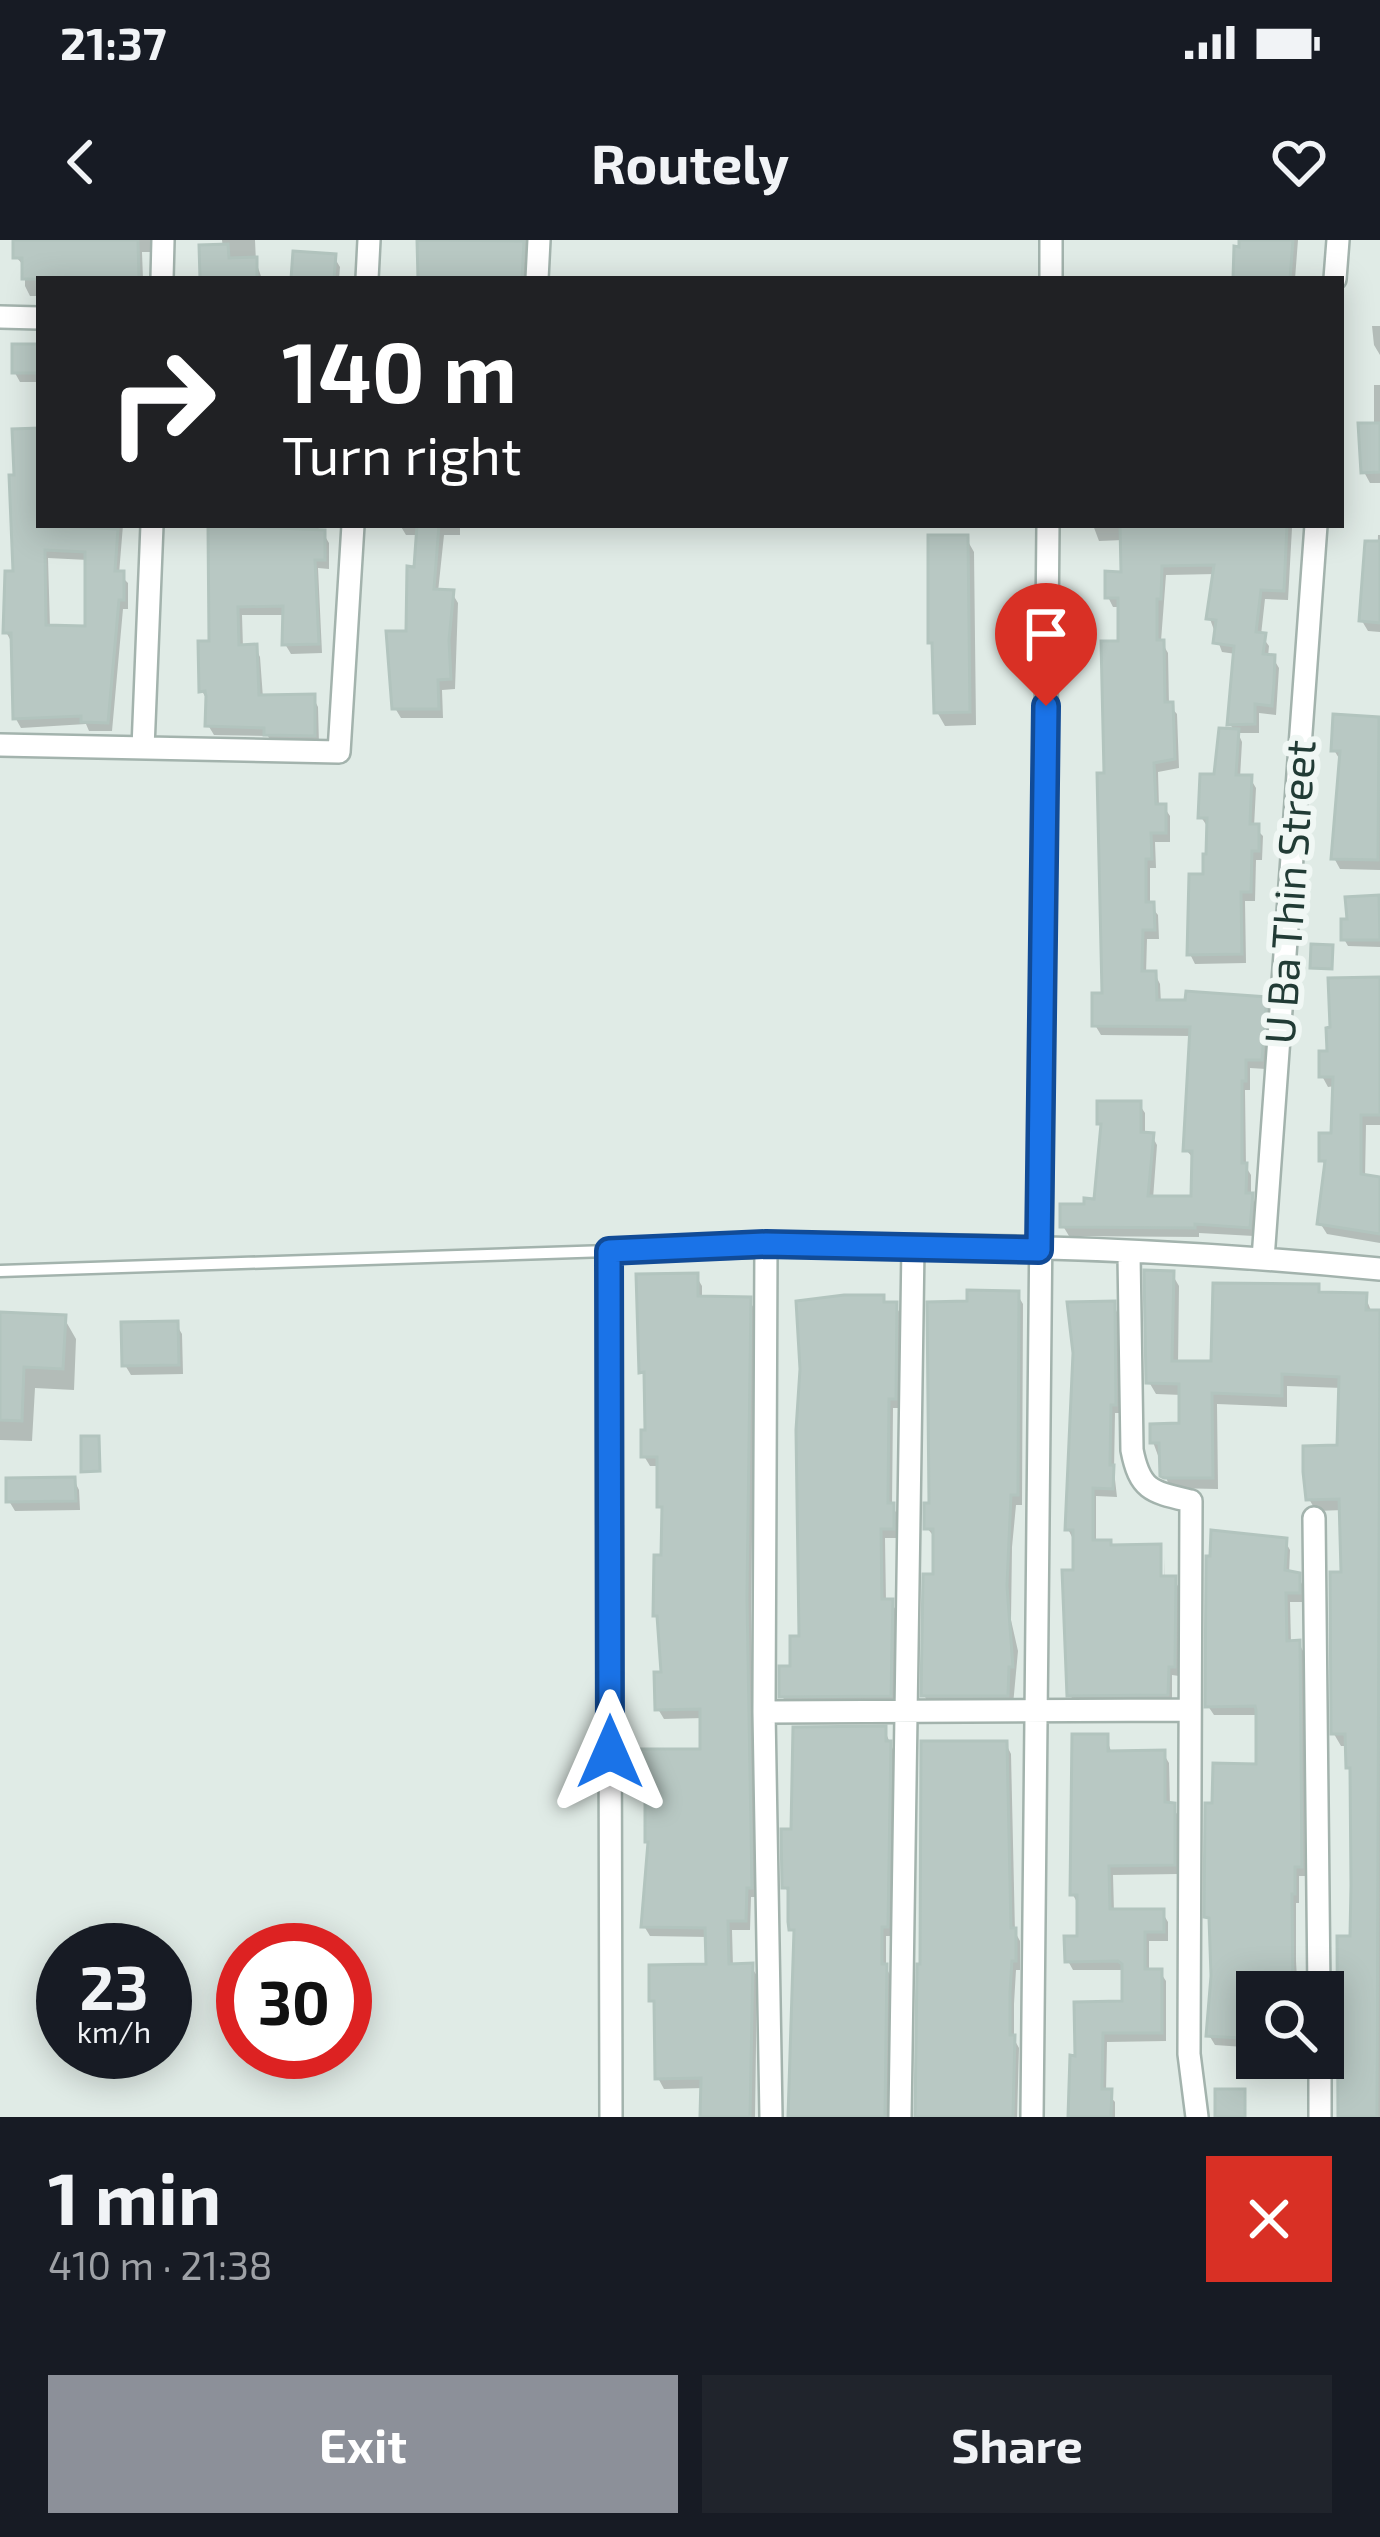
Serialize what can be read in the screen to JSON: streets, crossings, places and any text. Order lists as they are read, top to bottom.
{
  "streets": {
    "street": ["U Ba Thin Street"]
  },
  "page": {
    "status": "21:37",
    "header": "Routely",
    "turn": ["140 m", "Turn right"],
    "speed": "23 km/h",
    "limit": "30",
    "heading": ["1 min", "410 m · 21:38"],
    "buttons": ["Exit", "Share"]
  }
}
